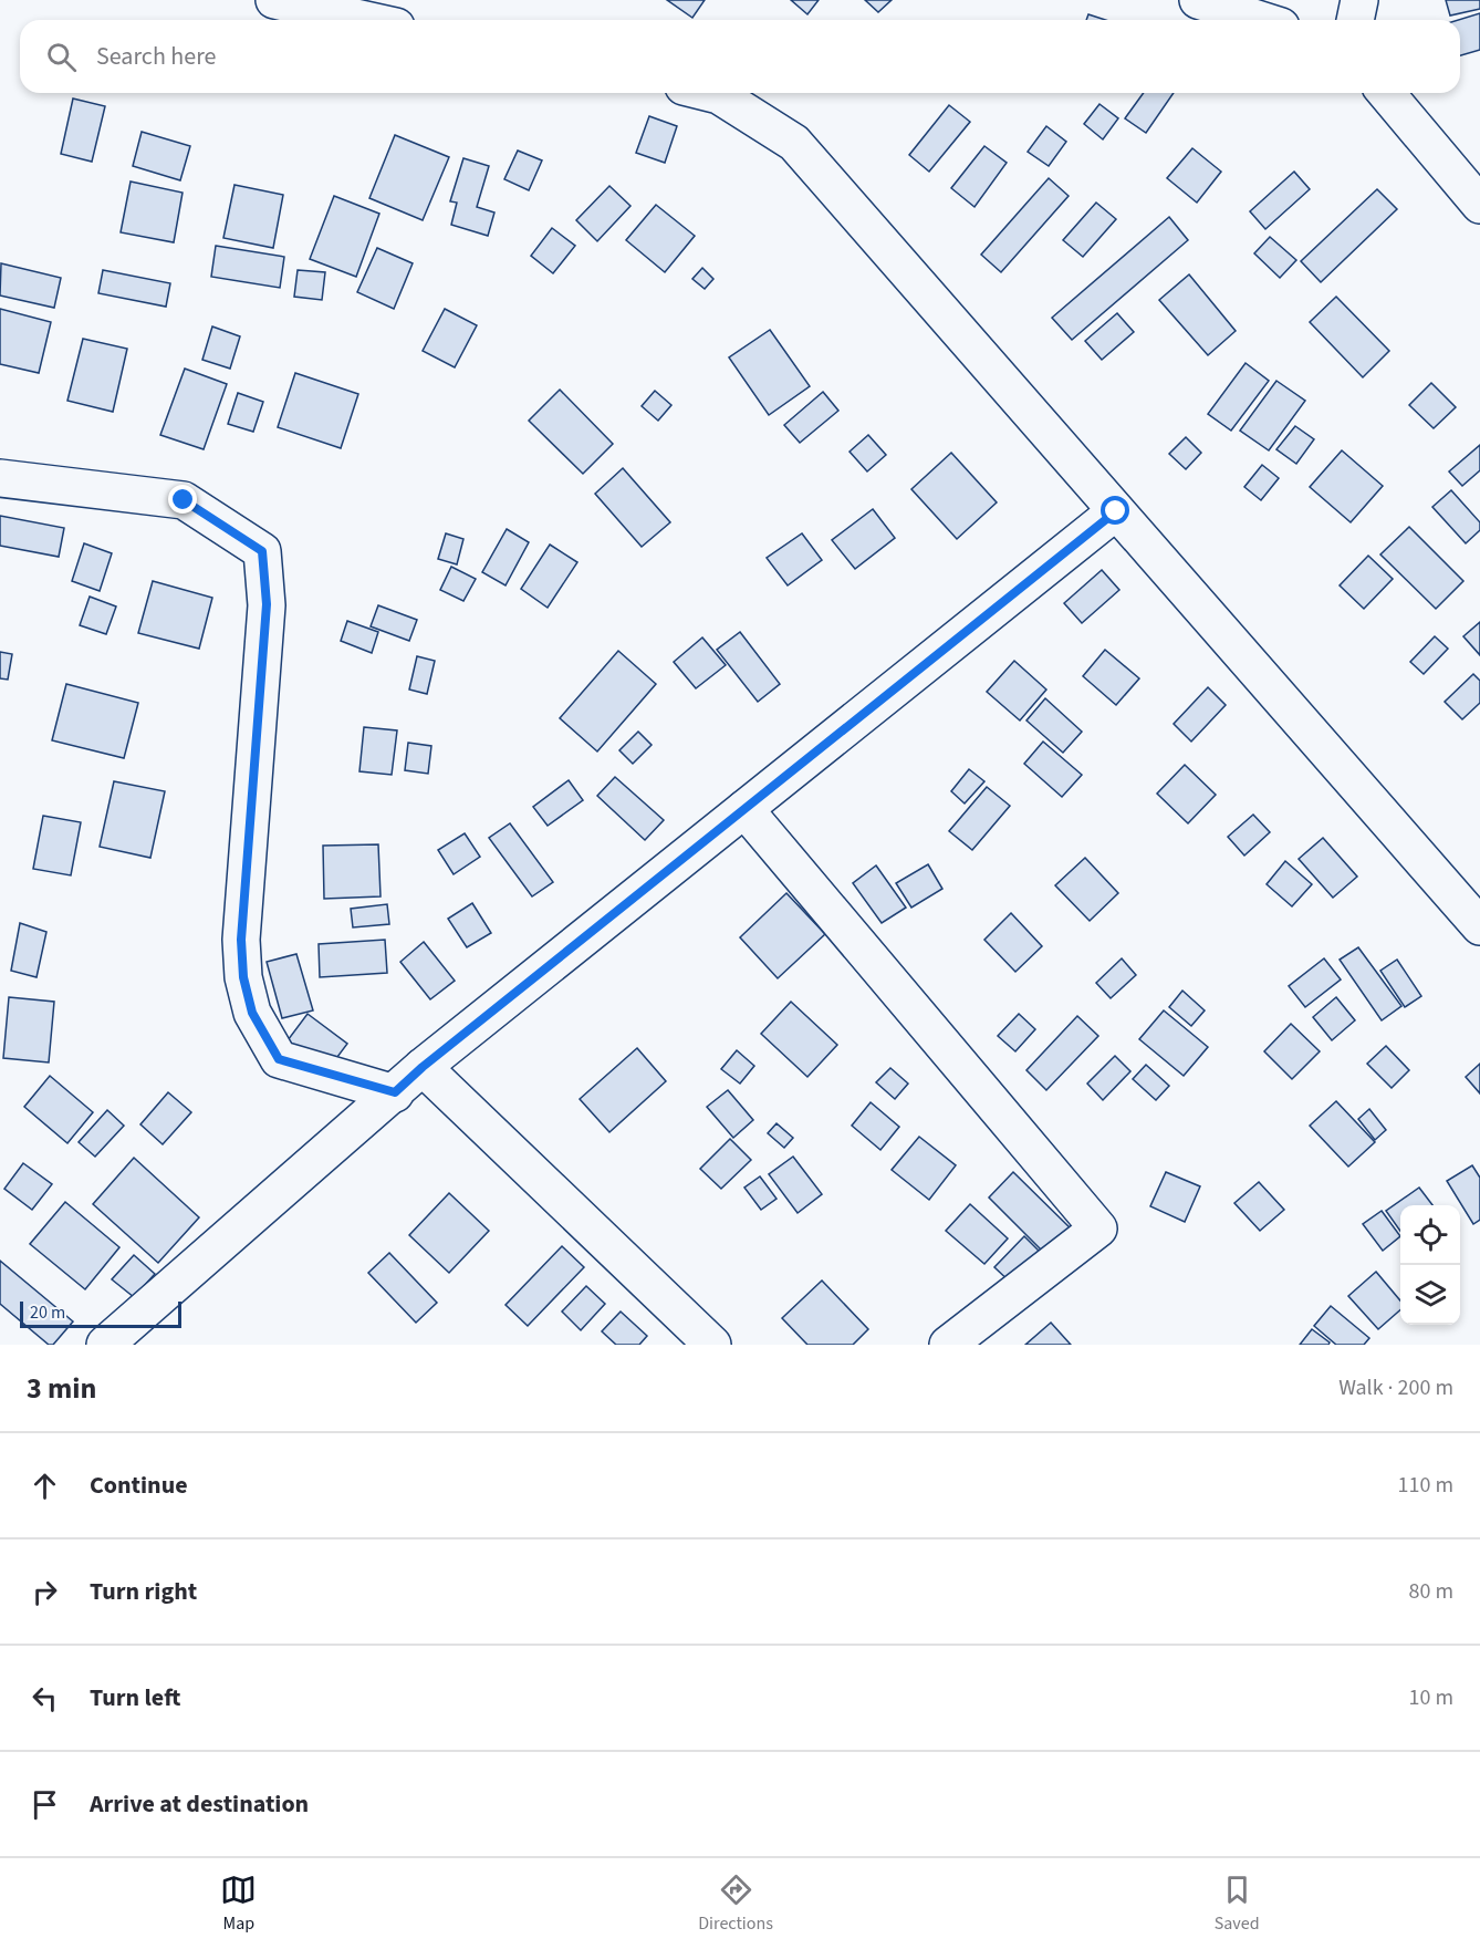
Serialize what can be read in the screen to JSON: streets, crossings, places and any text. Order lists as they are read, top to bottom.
{
  "scale_bar": "20 m",
  "page": {
    "search": "Search here",
    "scale": "20 m",
    "heading": ["3 min", "Walk · 200 m"],
    "list": [
      ["Continue", "110 m"],
      ["Turn right", "80 m"],
      ["Turn left", "10 m"],
      "Arrive at destination"
    ],
    "nav": ["Map", "Directions", "Saved"]
  }
}
